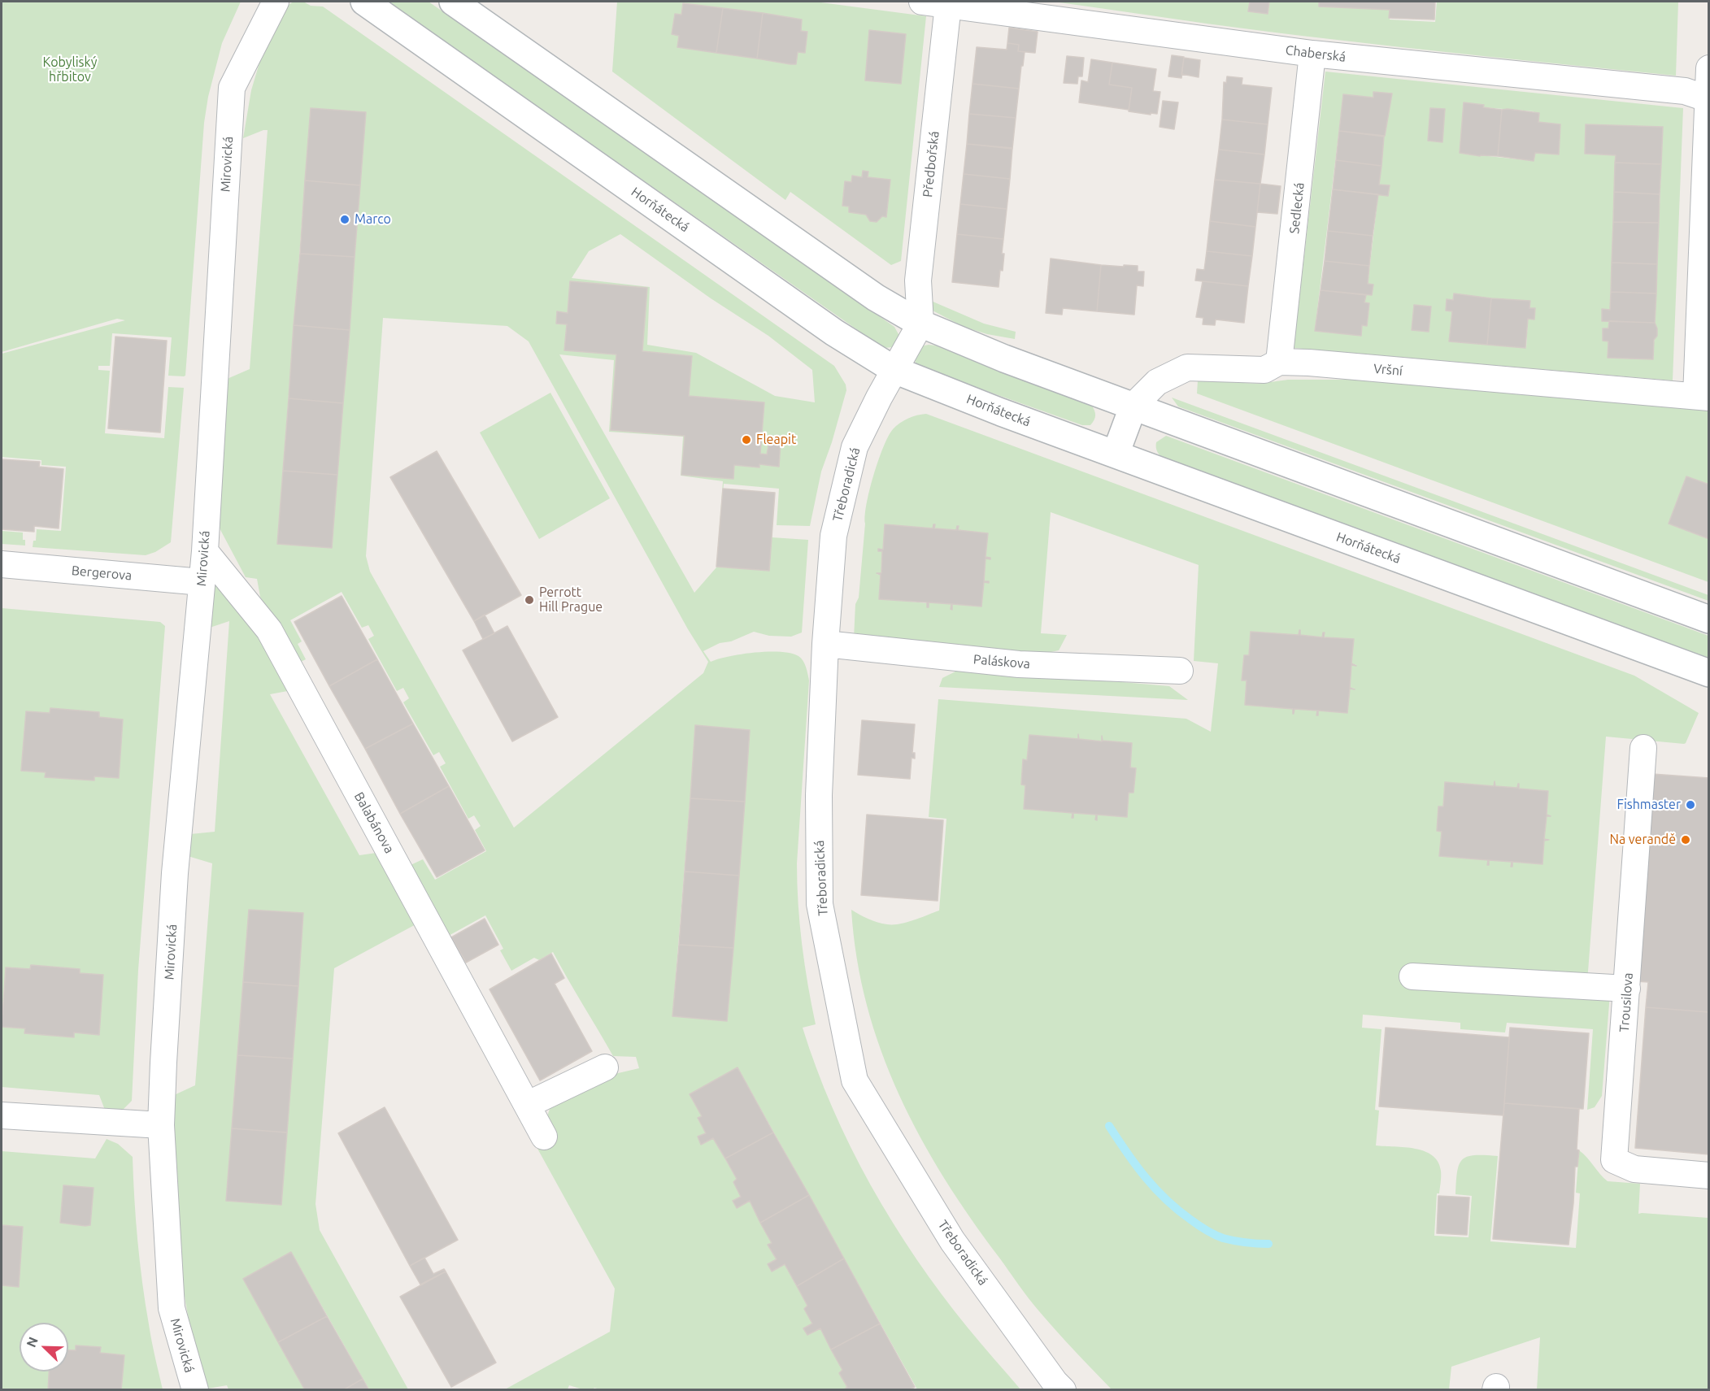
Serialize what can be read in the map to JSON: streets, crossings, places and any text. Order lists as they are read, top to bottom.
{
  "streets": {
    "main road": ["Horňátecká", "Vršní"],
    "street": [
      "Chaberská",
      "Mirovická",
      "Předbořská",
      "Sedlecká",
      "Třeboradická",
      "Bergerova",
      "Paláskova",
      "Balabánova",
      "Trousilova"
    ]
  },
  "crossings": [
    ["Chaberská", "Předbořská"],
    ["Chaberská", "Sedlecká"],
    ["Mirovická", "Bergerova"],
    ["Mirovická", "Balabánova"],
    ["Předbořská", "Třeboradická"],
    ["Sedlecká", "Vršní"],
    ["Horňátecká", "Vršní"],
    ["Horňátecká", "Třeboradická"],
    ["Třeboradická", "Paláskova"]
  ],
  "parks": ["Kobyliský hřbitov"],
  "places": [
    "Marco",
    "Fleapit",
    "Perrott Hill Prague",
    "Fishmaster",
    "Na verandě"
  ],
  "north": "top left"
}
